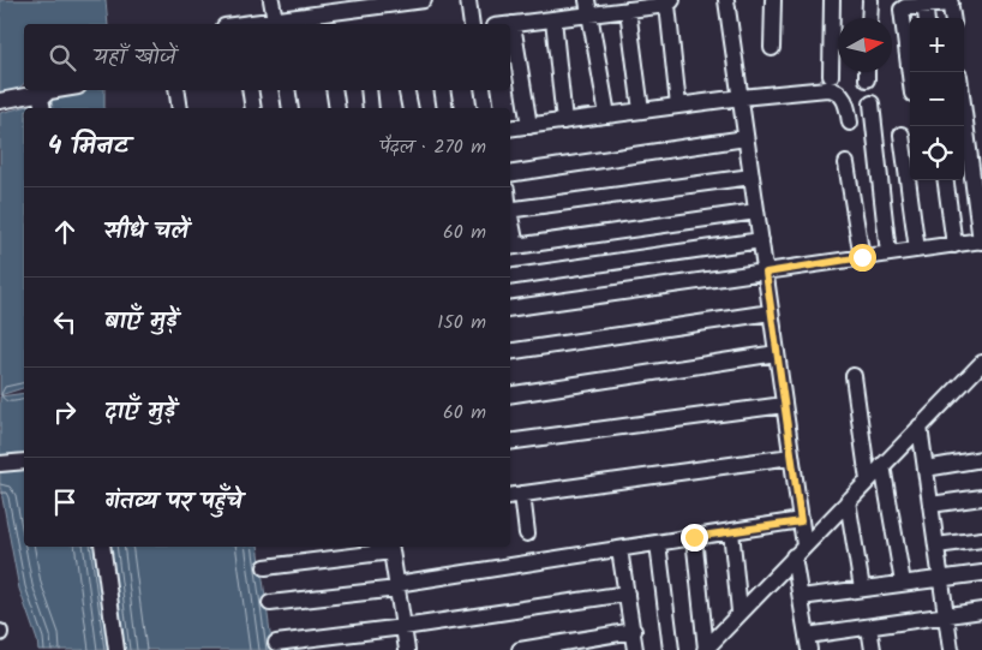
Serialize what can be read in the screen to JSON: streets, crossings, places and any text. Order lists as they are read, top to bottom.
{
  "north": "right",
  "page": {
    "map_buttons": ["+", "−"],
    "search": "यहाँ खोजें",
    "heading": ["4 मिनट", "पैदल · 270 m"],
    "list": [
      ["सीधे चलें", "60 m"],
      ["बाएँ मुड़ें", "150 m"],
      ["दाएँ मुड़ें", "60 m"],
      "गंतव्य पर पहुँचे"
    ]
  }
}
